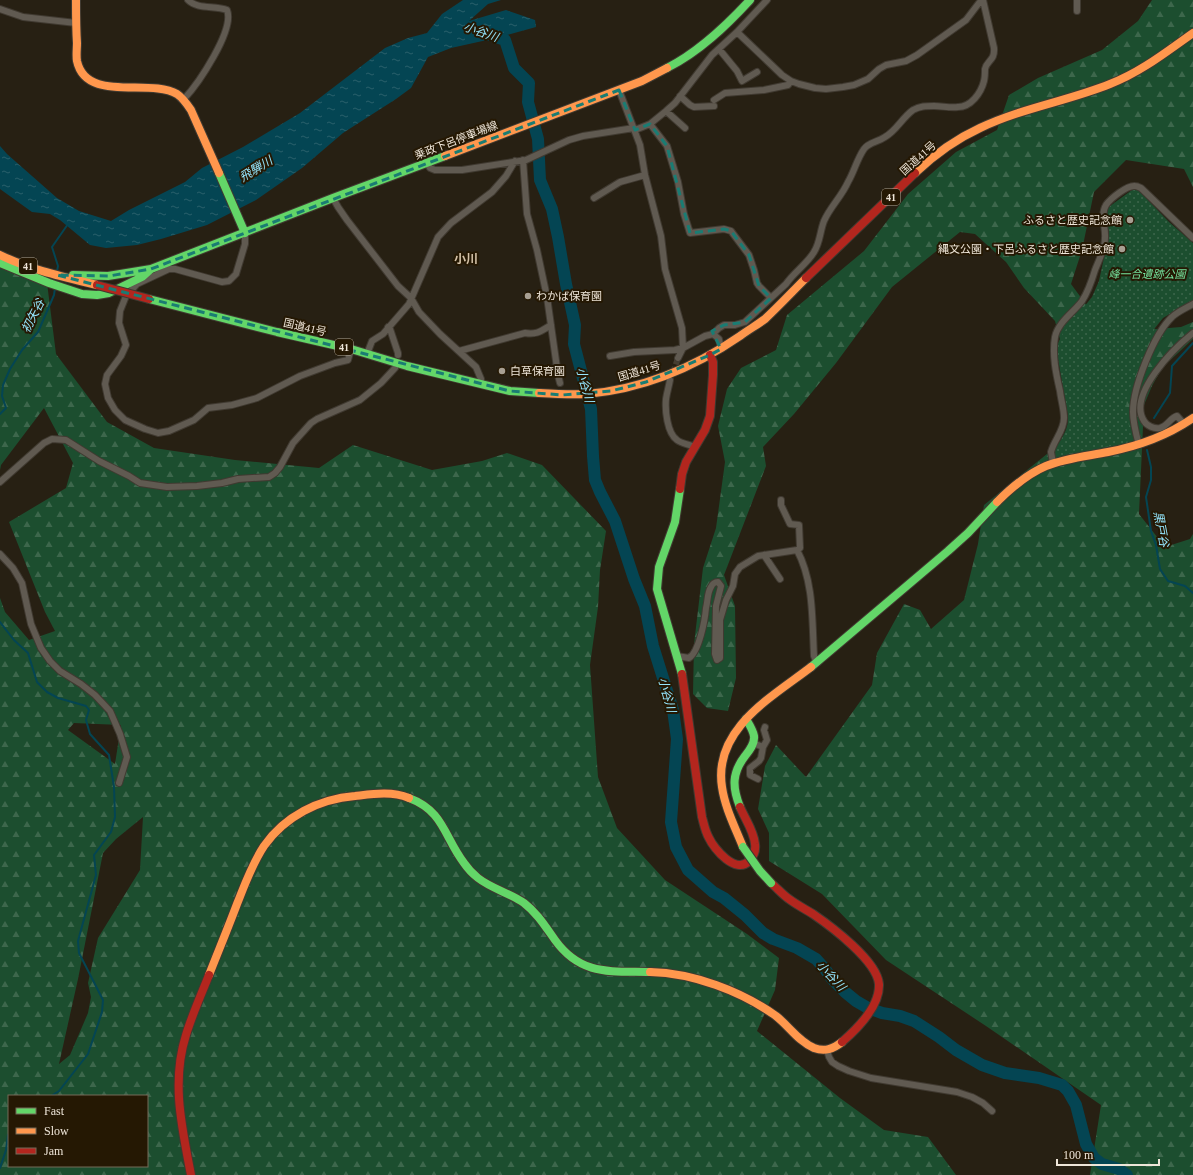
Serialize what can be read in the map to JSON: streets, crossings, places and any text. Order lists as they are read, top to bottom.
{
  "streets": {
    "main road": ["乗政下呂停車場線", "国道41号", "41"]
  },
  "districts": ["小川"],
  "water": [
    "小谷川",
    "飛騨川",
    "初矢谷",
    "黒戸谷"
  ],
  "parks": ["峰一合遺跡公園"],
  "places": [
    "ふるさと歴史記念館",
    "縄文公園・下呂ふるさと歴史記念館",
    "わかば保育園",
    "白草保育園"
  ],
  "legend": ["Fast", "Slow", "Jam"],
  "scale_bar": "100 m"
}
